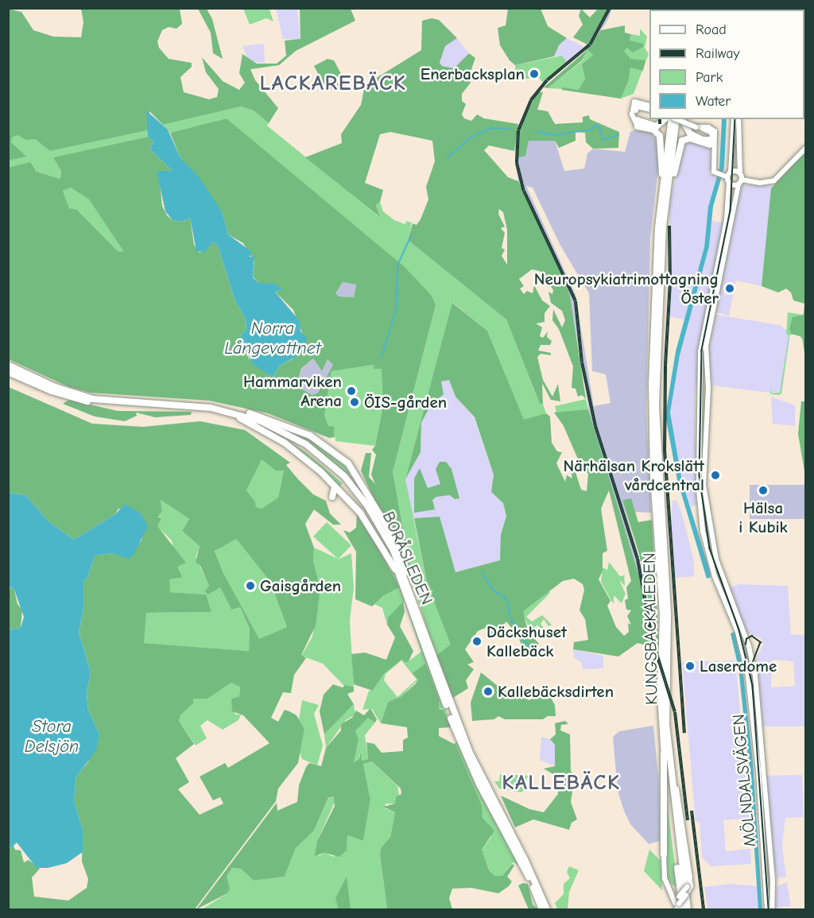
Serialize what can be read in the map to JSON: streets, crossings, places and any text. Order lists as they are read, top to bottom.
{
  "streets": {
    "highway": ["BORÅSLEDEN", "KUNGSBACKALEDEN"],
    "main road": ["MÖLNDALSVÄGEN"]
  },
  "districts": ["LACKAREBÄCK", "KALLEBÄCK"],
  "water": ["Norra Långevattnet", "Stora Delsjön"],
  "places": [
    "Enerbacksplan",
    "Neuropsykiatrimottagning Öster",
    "Hammarviken Arena",
    "ÖIS-gården",
    "Närhälsan Krokslätt vårdcentral",
    "Hälsa i Kubik",
    "Gaisgården",
    "Däckshuset Kallebäck",
    "Laserdome",
    "Kallebäcksdirten"
  ],
  "legend": [
    "Road",
    "Railway",
    "Park",
    "Water"
  ]
}
